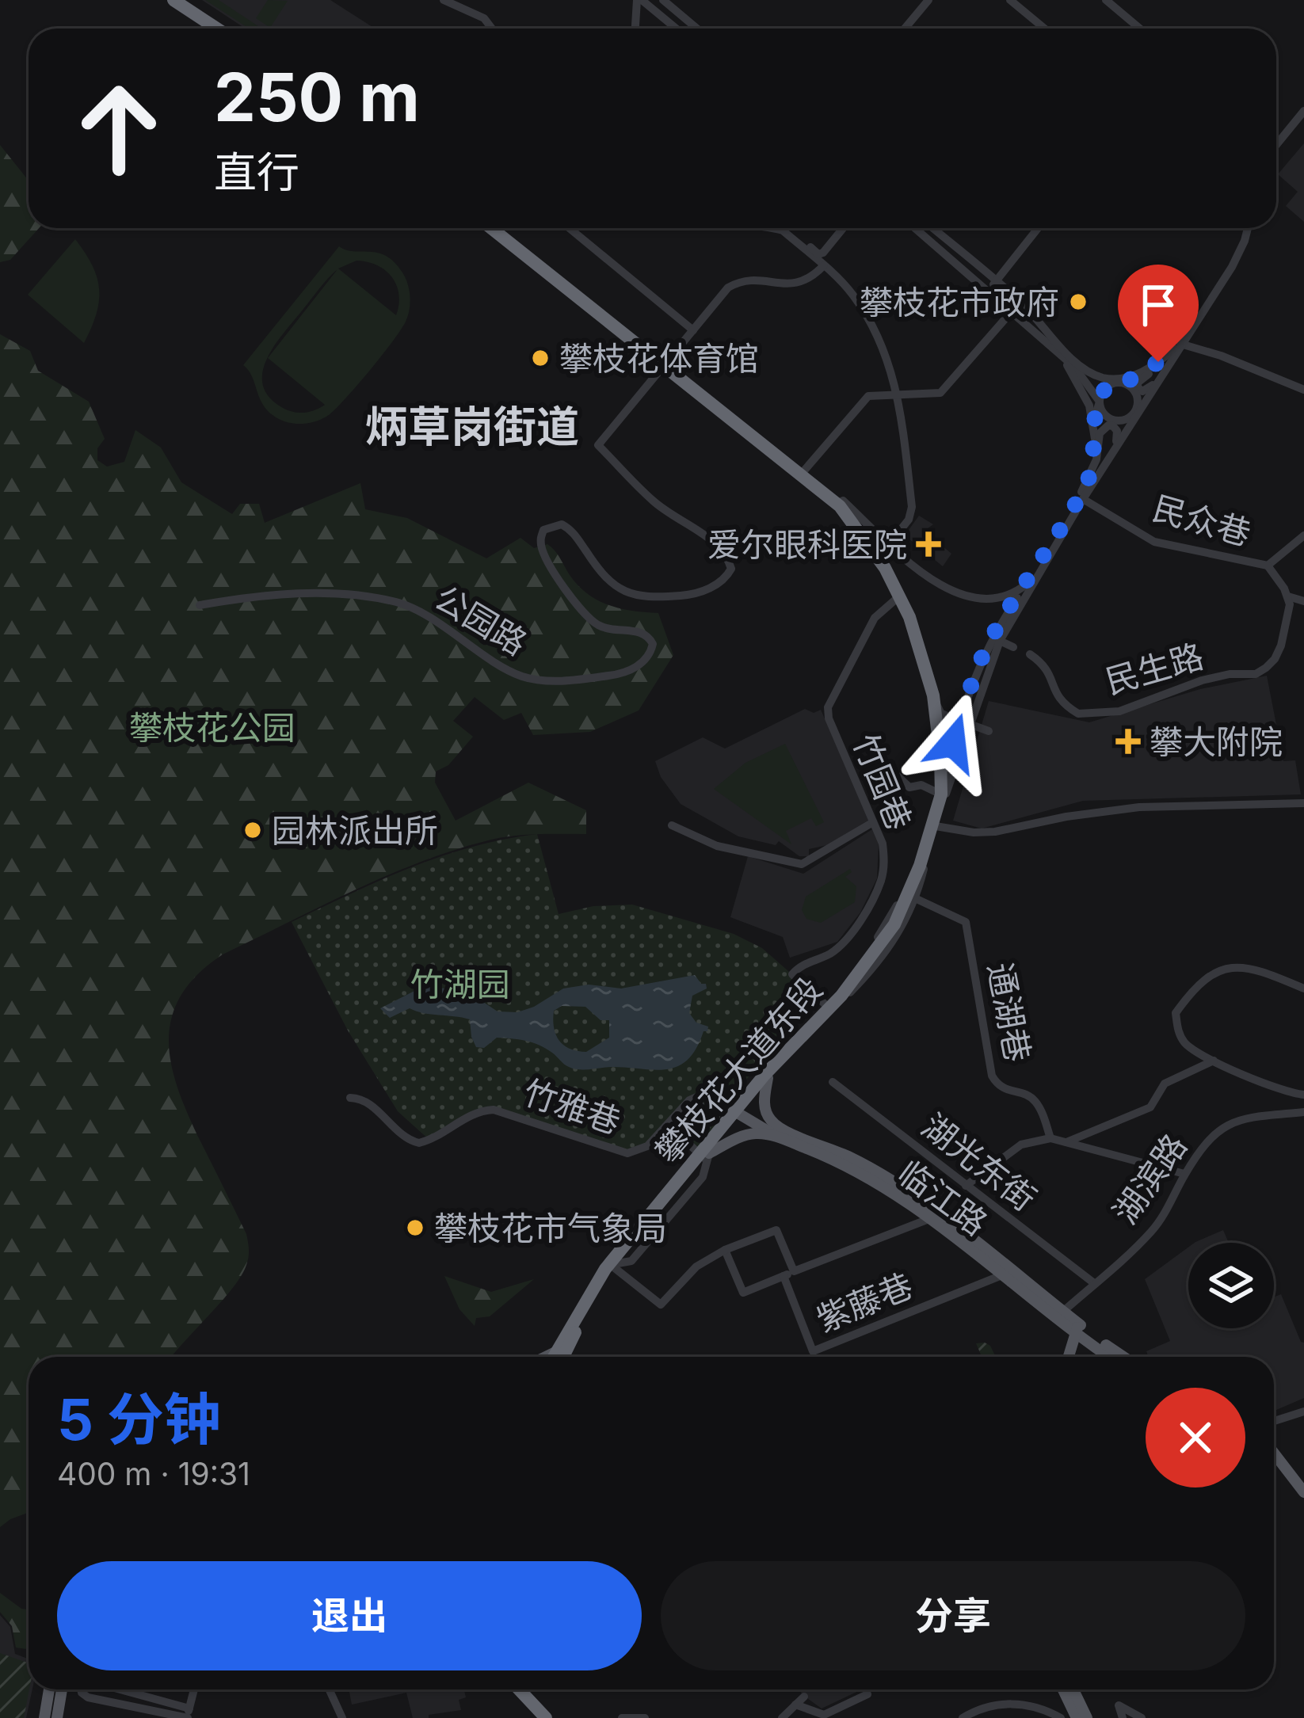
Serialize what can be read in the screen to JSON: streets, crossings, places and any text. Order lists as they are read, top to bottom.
{
  "streets": {
    "highway": ["攀枝花大道东段"],
    "main road": ["临江路"],
    "street": [
      "民众巷",
      "公园路",
      "民生路",
      "竹园巷",
      "通湖巷",
      "竹雅巷",
      "湖光东街",
      "湖滨路",
      "紫藤巷"
    ]
  },
  "crossings": [
    ["竹园巷", "攀枝花大道东段"],
    ["攀枝花大道东段", "竹雅巷"],
    ["攀枝花大道东段", "临江路"],
    ["竹雅巷", "临江路"],
    ["湖光东街", "湖滨路"],
    ["湖滨路", "临江路"],
    ["临江路", "紫藤巷"]
  ],
  "districts": ["炳草岗街道"],
  "parks": ["攀枝花公园", "竹湖园"],
  "places": {
    "other": [
      "攀枝花市政府",
      "攀枝花体育馆",
      "园林派出所",
      "攀枝花市气象局"
    ],
    "health": ["爱尔眼科医院", "攀大附院"]
  },
  "page": {
    "turn": ["250 m", "直行"],
    "heading": ["5 分钟", "400 m · 19:31"],
    "buttons": ["退出", "分享"]
  }
}
